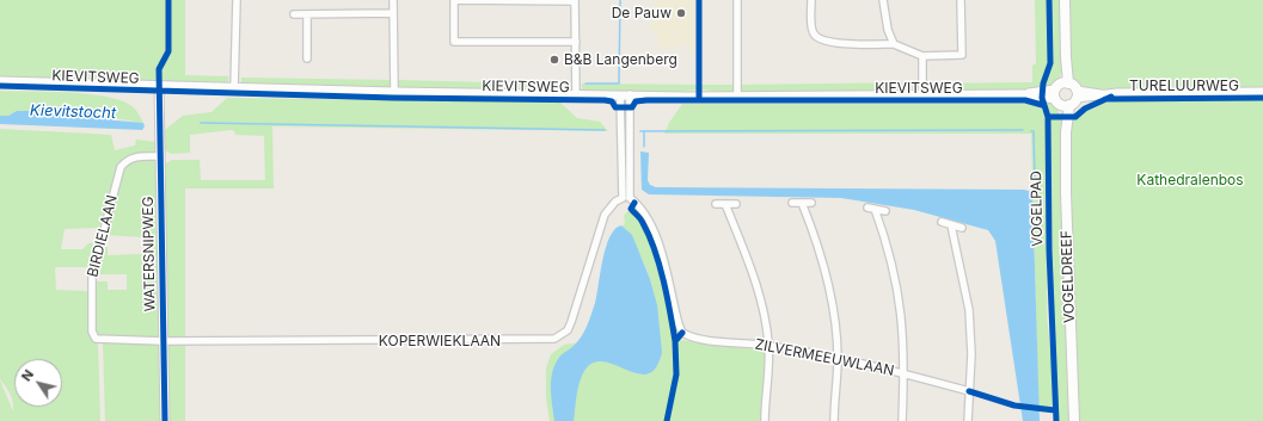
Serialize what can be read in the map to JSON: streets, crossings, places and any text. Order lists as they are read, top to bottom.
{
  "streets": {
    "main road": ["VOGELDREEF"],
    "street": [
      "KIEVITSWEG",
      "TURELUURWEG",
      "BIRDIELAAN",
      "WATERSNIPWEG",
      "KOPERWIEKLAAN",
      "ZILVERMEEUWLAAN"
    ],
    "cycle path": ["VOGELPAD"]
  },
  "crossings": [
    ["KIEVITSWEG", "TURELUURWEG"],
    ["KIEVITSWEG", "WATERSNIPWEG"],
    ["KIEVITSWEG", "VOGELDREEF"],
    ["TURELUURWEG", "VOGELDREEF"],
    ["BIRDIELAAN", "WATERSNIPWEG"],
    ["BIRDIELAAN", "KOPERWIEKLAAN"],
    ["WATERSNIPWEG", "KOPERWIEKLAAN"],
    ["KOPERWIEKLAAN", "ZILVERMEEUWLAAN"]
  ],
  "water": ["Kievitstocht"],
  "parks": ["Kathedralenbos"],
  "places": ["De Pauw", "B&B Langenberg"],
  "north": "top left"
}
